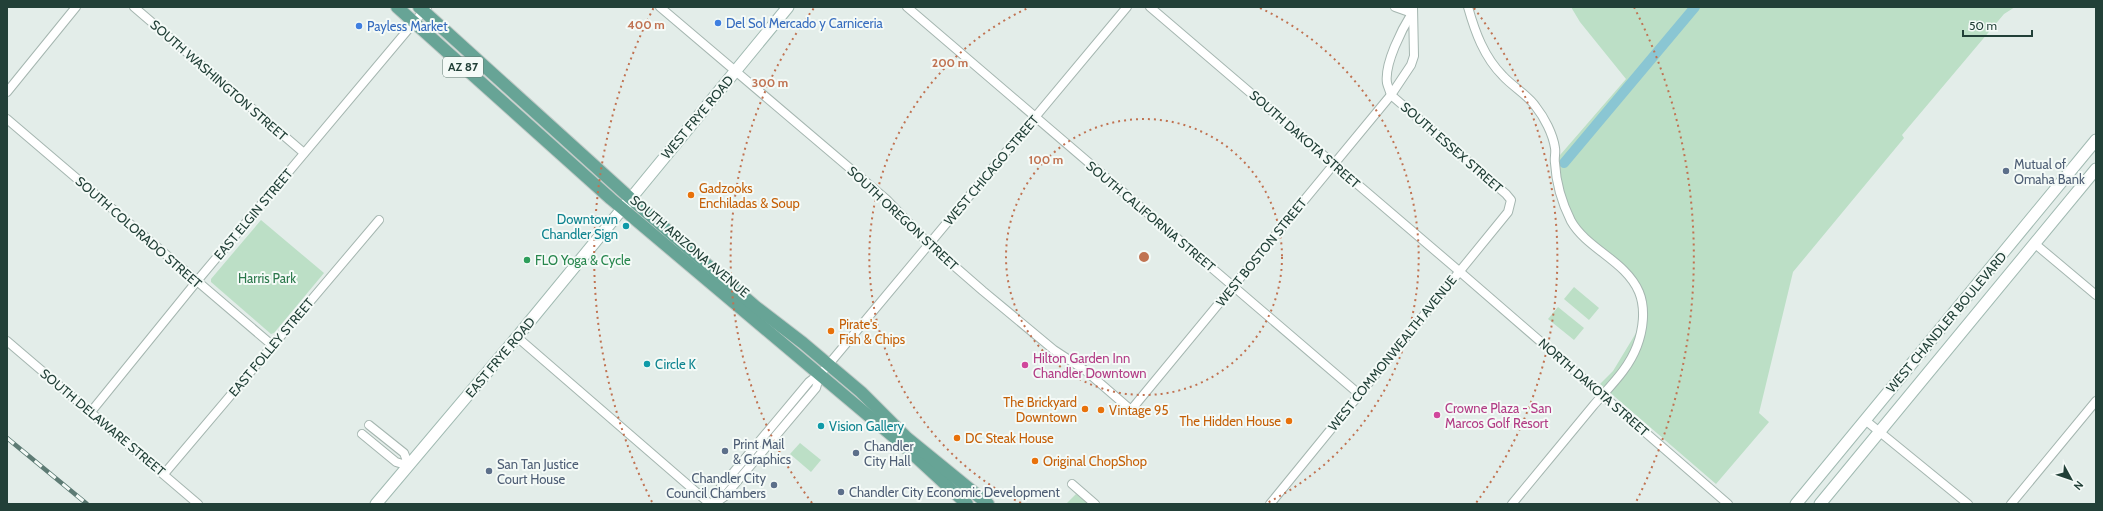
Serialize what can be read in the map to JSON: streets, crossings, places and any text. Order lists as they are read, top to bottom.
{
  "streets": {
    "main road": [
      "AZ 87",
      "WEST FRYE ROAD",
      "SOUTH ARIZONA AVENUE",
      "WEST CHANDLER BOULEVARD",
      "EAST FRYE ROAD"
    ],
    "street": [
      "SOUTH WASHINGTON STREET",
      "SOUTH DAKOTA STREET",
      "SOUTH ESSEX STREET",
      "WEST CHICAGO STREET",
      "EAST ELGIN STREET",
      "SOUTH CALIFORNIA STREET",
      "SOUTH OREGON STREET",
      "SOUTH COLORADO STREET",
      "WEST BOSTON STREET",
      "EAST FOLLEY STREET",
      "WEST COMMONWEALTH AVENUE",
      "NORTH DAKOTA STREET",
      "SOUTH DELAWARE STREET"
    ]
  },
  "crossings": [
    ["SOUTH WASHINGTON STREET", "EAST ELGIN STREET"],
    ["WEST FRYE ROAD", "SOUTH OREGON STREET"],
    ["WEST FRYE ROAD", "SOUTH ARIZONA AVENUE"],
    ["WEST FRYE ROAD", "EAST FRYE ROAD"],
    ["SOUTH DAKOTA STREET", "WEST BOSTON STREET"],
    ["SOUTH DAKOTA STREET", "WEST COMMONWEALTH AVENUE"],
    ["SOUTH DAKOTA STREET", "NORTH DAKOTA STREET"],
    ["SOUTH ESSEX STREET", "WEST BOSTON STREET"],
    ["SOUTH ESSEX STREET", "WEST COMMONWEALTH AVENUE"],
    ["WEST CHICAGO STREET", "SOUTH CALIFORNIA STREET"],
    ["WEST CHICAGO STREET", "SOUTH OREGON STREET"],
    ["WEST CHICAGO STREET", "SOUTH ARIZONA AVENUE"],
    ["EAST ELGIN STREET", "SOUTH COLORADO STREET"],
    ["EAST ELGIN STREET", "SOUTH ARIZONA AVENUE"],
    ["EAST ELGIN STREET", "SOUTH DELAWARE STREET"],
    ["SOUTH CALIFORNIA STREET", "WEST BOSTON STREET"],
    ["SOUTH CALIFORNIA STREET", "WEST COMMONWEALTH AVENUE"],
    ["SOUTH OREGON STREET", "WEST BOSTON STREET"],
    ["SOUTH COLORADO STREET", "EAST FOLLEY STREET"],
    ["SOUTH ARIZONA AVENUE", "EAST FRYE ROAD"],
    ["EAST FOLLEY STREET", "SOUTH DELAWARE STREET"],
    ["WEST COMMONWEALTH AVENUE", "NORTH DAKOTA STREET"]
  ],
  "parks": ["Harris Park"],
  "places": [
    "Del Sol Mercado y Carniceria",
    "Payless Market",
    "Mutual of Omaha Bank",
    "Gadzooks Enchiladas & Soup",
    "Downtown Chandler Sign",
    "FLO Yoga & Cycle",
    "Pirate's Fish & Chips",
    "Circle K",
    "Hilton Garden Inn Chandler Downtown",
    "The Brickyard Downtown",
    "Vintage 95",
    "Crowne Plaza - San Marcos Golf Resort",
    "The Hidden House",
    "Vision Gallery",
    "DC Steak House",
    "Print Mail & Graphics",
    "Chandler City Hall",
    "Original ChopShop",
    "San Tan Justice Court House",
    "Chandler City Council Chambers",
    "Chandler City Economic Development"
  ],
  "scale_bar": "50 m",
  "north": "bottom right",
  "rings": [
    "400 m",
    "200 m",
    "300 m",
    "100 m"
  ]
}
